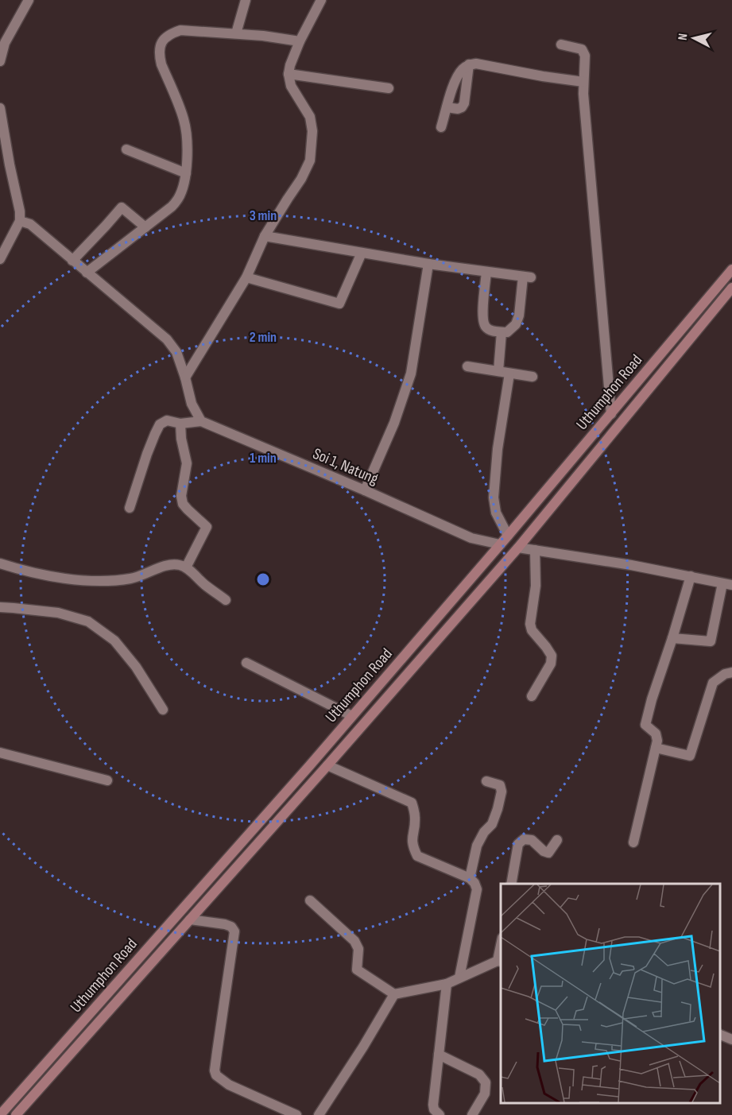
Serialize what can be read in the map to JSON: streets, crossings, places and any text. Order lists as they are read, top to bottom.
{
  "streets": {
    "street": ["Uthumphon Road", "Soi 1, Natung"]
  },
  "crossings": [
    ["Uthumphon Road", "Soi 1, Natung"]
  ],
  "north": "left",
  "rings": ["3 min", "2 min", "1 min"]
}
